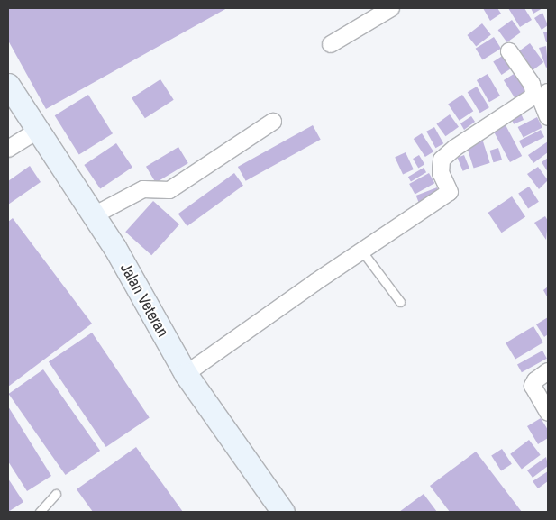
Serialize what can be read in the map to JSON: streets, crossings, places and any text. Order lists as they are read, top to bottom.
{
  "streets": {
    "main road": ["Jalan Veteran"]
  }
}
